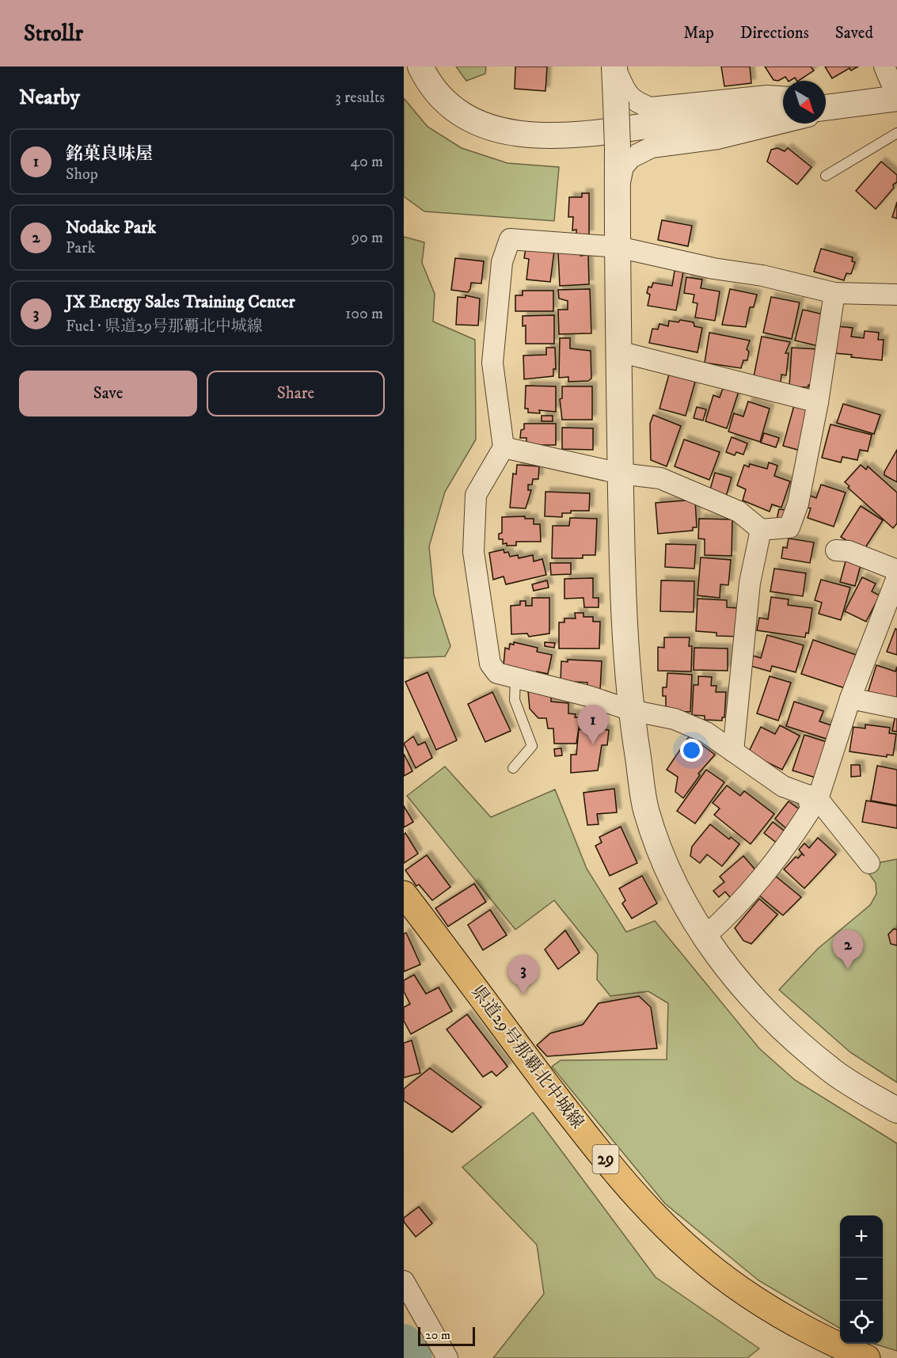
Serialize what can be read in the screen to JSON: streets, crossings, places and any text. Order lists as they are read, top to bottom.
{
  "streets": {
    "main road": ["県道29号那覇北中城線", "29"]
  },
  "scale_bar": "20 m",
  "north": "bottom right",
  "page": {
    "header": "Strollr",
    "nav": ["Map", "Directions", "Saved"],
    "heading": ["Nearby", "3 results"],
    "list": [
      {
        "mark": "1",
        "name": "銘菓良味屋",
        "note": "Shop",
        "value": "40 m"
      },
      {
        "mark": "2",
        "name": "Nodake Park",
        "note": "Park",
        "value": "90 m"
      },
      {
        "mark": "3",
        "name": "JX Energy Sales Training Center",
        "note": "Fuel · 県道29号那覇北中城線",
        "value": "100 m"
      }
    ],
    "buttons": ["Save", "Share"],
    "pins": ["1", "2", "3"],
    "map_buttons": ["+", "−"],
    "scale": "20 m"
  }
}
